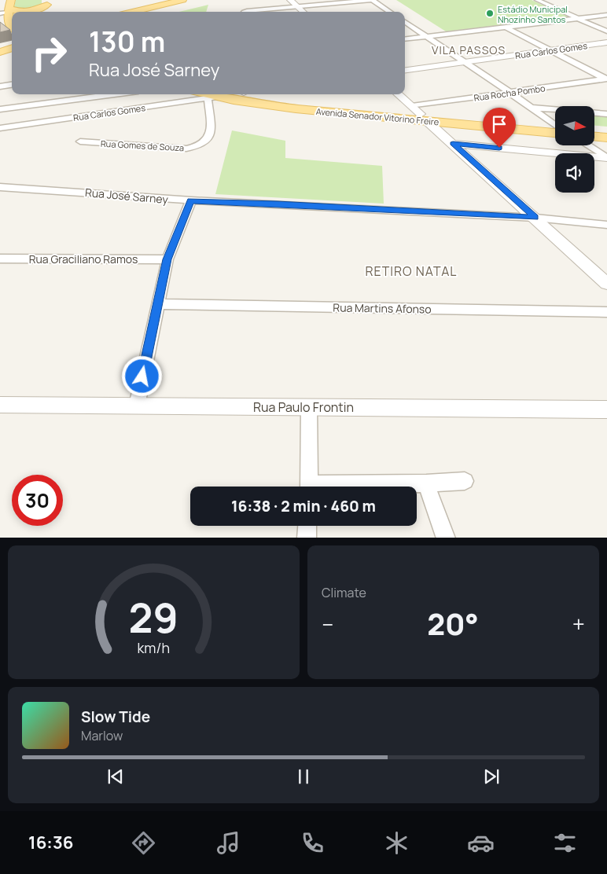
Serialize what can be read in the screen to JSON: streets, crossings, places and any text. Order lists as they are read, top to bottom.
{
  "streets": {
    "main road": ["Avenida Senador Vitorino Freire"],
    "street": [
      "Rua Carlos Gomes",
      "Rua Rocha Pombo",
      "Rua Gomes de Souza",
      "Rua José Sarney",
      "Rua Graciliano Ramos",
      "Rua Martins Afonso",
      "Rua Paulo Frontin"
    ]
  },
  "crossings": [
    ["Rua Carlos Gomes", "Avenida Senador Vitorino Freire"],
    ["Rua Carlos Gomes", "Rua Gomes de Souza"],
    ["Rua Rocha Pombo", "Avenida Senador Vitorino Freire"],
    ["Avenida Senador Vitorino Freire", "Rua Gomes de Souza"]
  ],
  "districts": ["VILA PASSOS", "RETIRO NATAL"],
  "places": ["Estádio Municipal Nhozinho Santos"],
  "north": "right",
  "page": {
    "turn": ["130 m", "Rua José Sarney"],
    "limit": "30",
    "trip": "16:38 · 2 min · 460 m",
    "tile": "Climate",
    "heat": ["−", "20°", "+"],
    "song": ["Slow Tide", "Marlow"],
    "tabs": "16:36",
    "gauge": ["29", "km/h"]
  }
}
